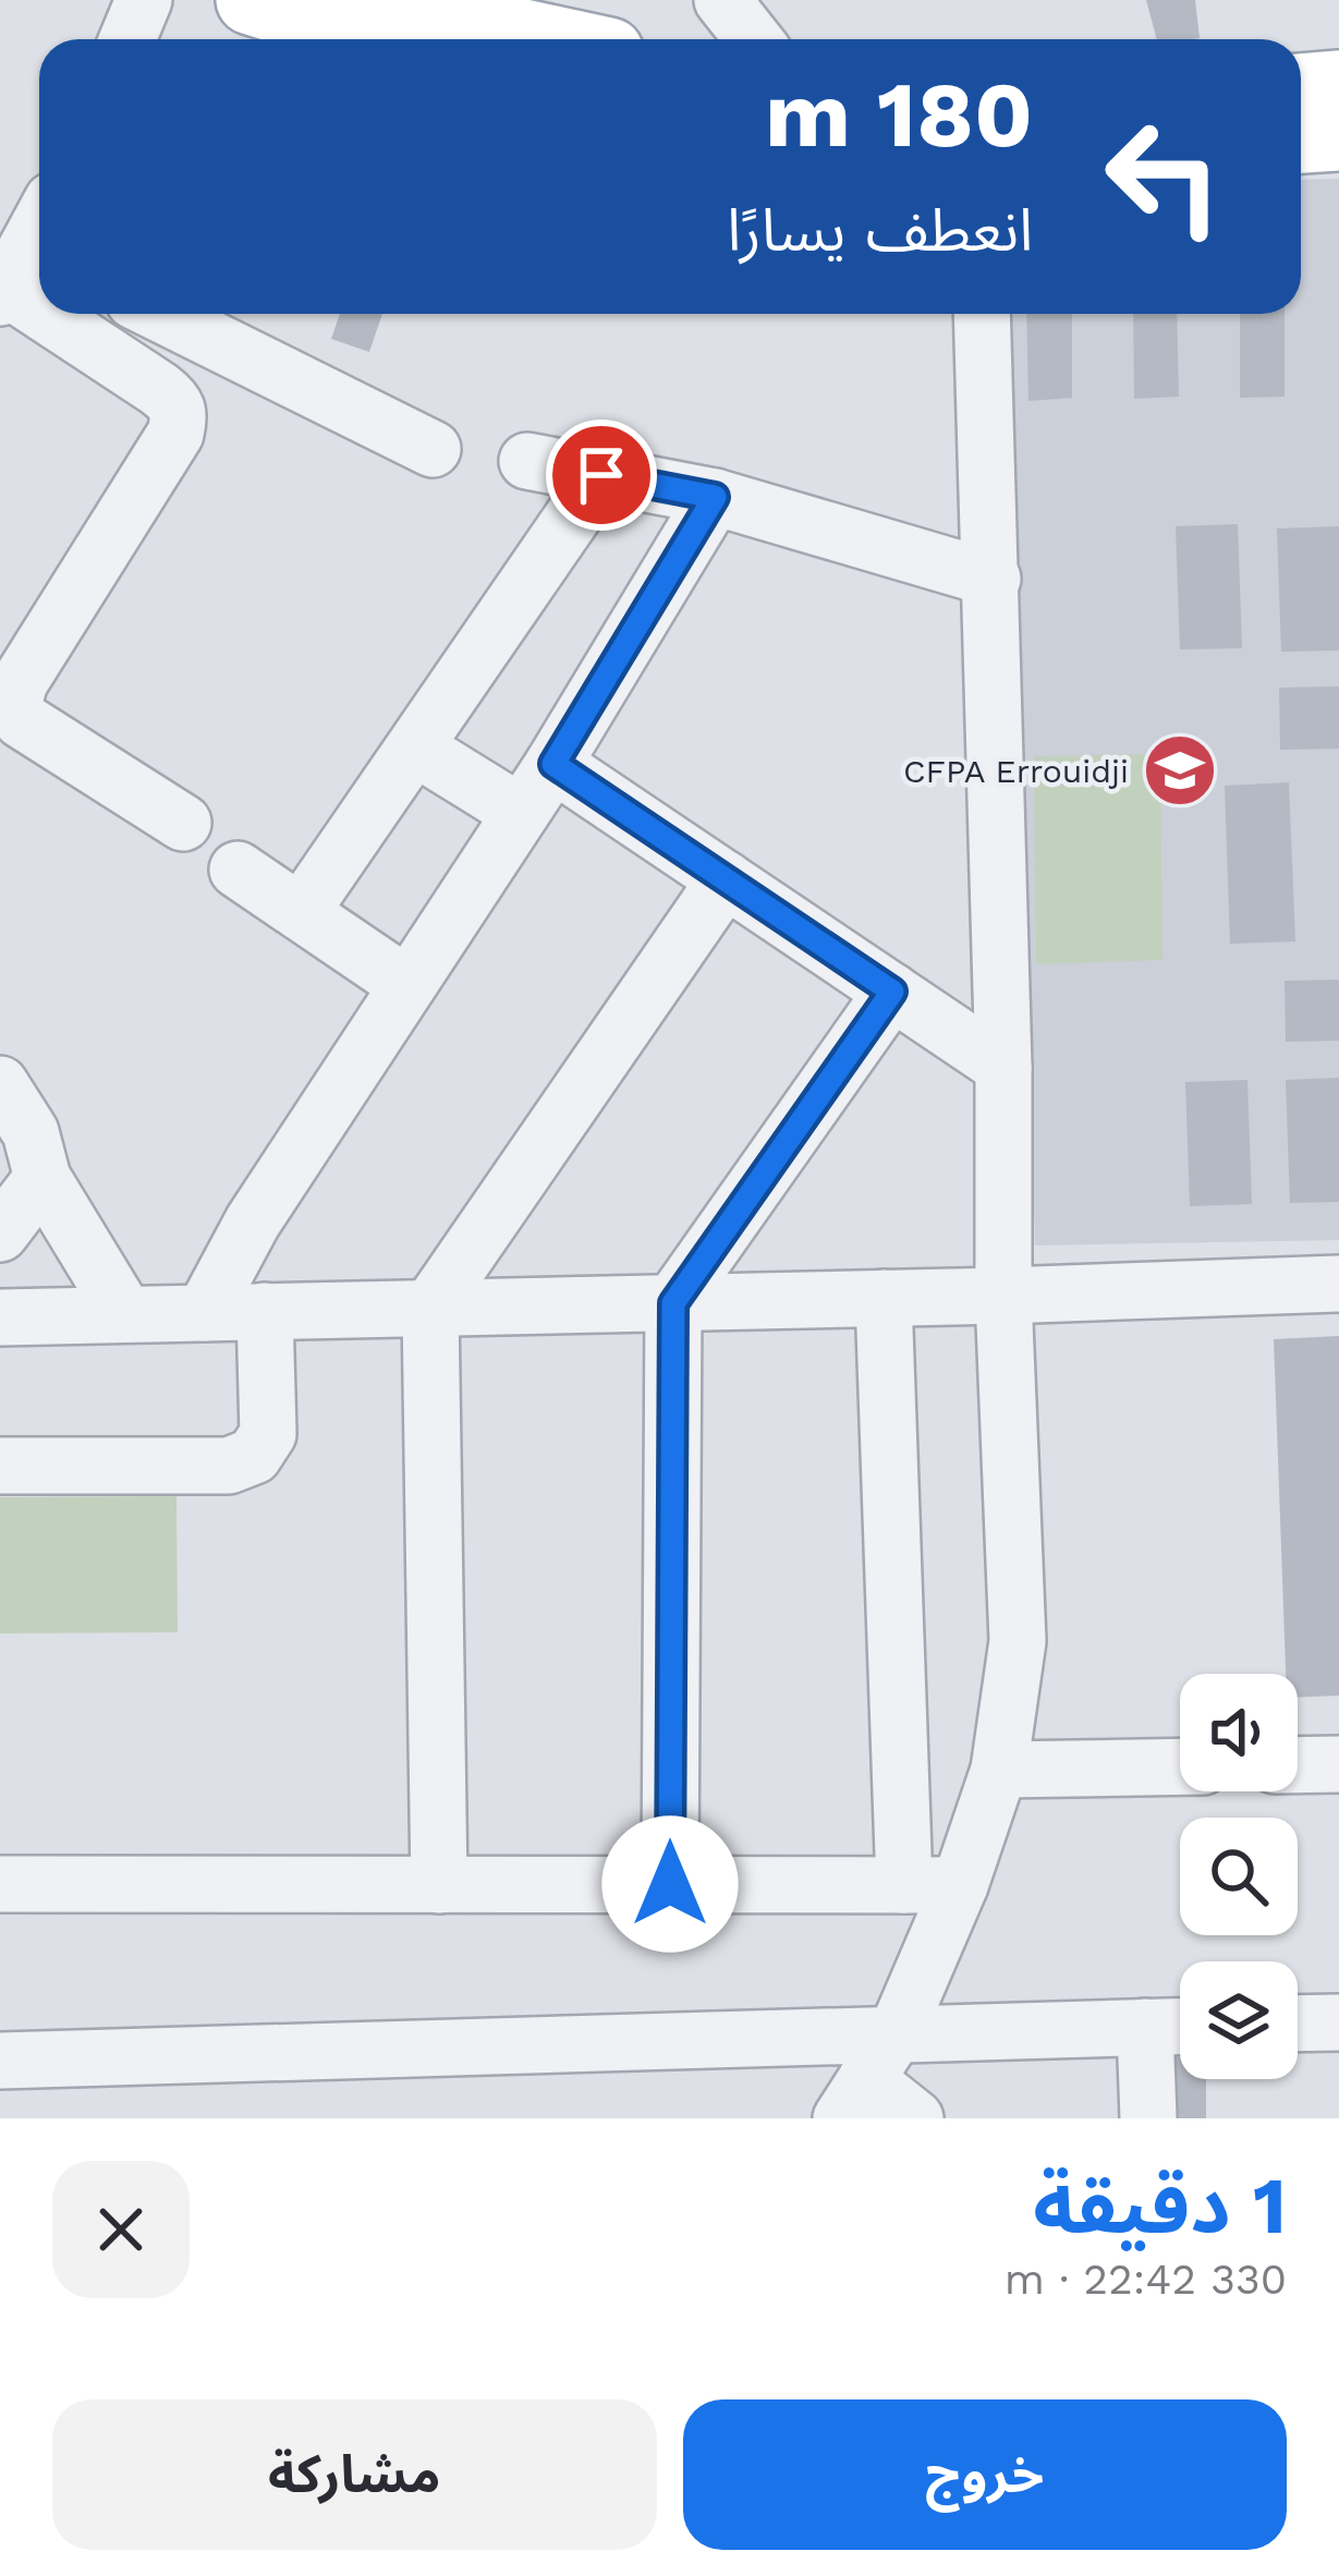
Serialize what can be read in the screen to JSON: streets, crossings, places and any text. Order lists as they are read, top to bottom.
{
  "places": {
    "school or university": ["CFPA Errouidji"]
  },
  "page": {
    "turn": ["180 m", "انعطف يسارًا"],
    "heading": ["1 دقيقة", "330 m · 22:42"],
    "buttons": ["خروج", "مشاركة"]
  }
}
